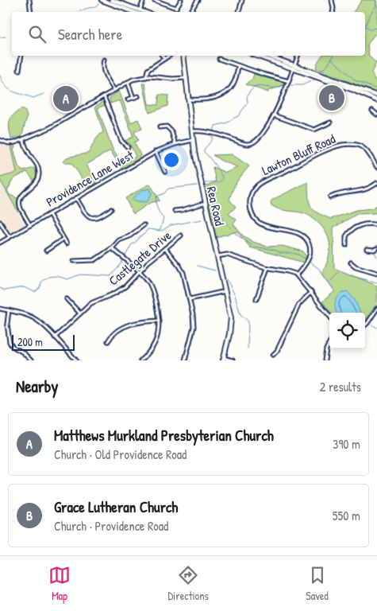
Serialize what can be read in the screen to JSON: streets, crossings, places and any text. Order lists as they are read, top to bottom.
{
  "streets": {
    "main road": ["Rea Road"],
    "street": ["Lawton Bluff Road", "Providence Lane West", "Castlegate Drive"]
  },
  "crossings": [
    ["Providence Lane West", "Rea Road"]
  ],
  "scale_bar": "200 m",
  "page": {
    "search": "Search here",
    "pins": ["B", "A"],
    "scale": "200 m",
    "heading": ["Nearby", "2 results"],
    "list": [
      {
        "mark": "A",
        "name": "Matthews Murkland Presbyterian Church",
        "note": "Church · Old Providence Road",
        "value": "390 m"
      },
      {
        "mark": "B",
        "name": "Grace Lutheran Church",
        "note": "Church · Providence Road",
        "value": "550 m"
      }
    ],
    "nav": ["Map", "Directions", "Saved"]
  }
}
